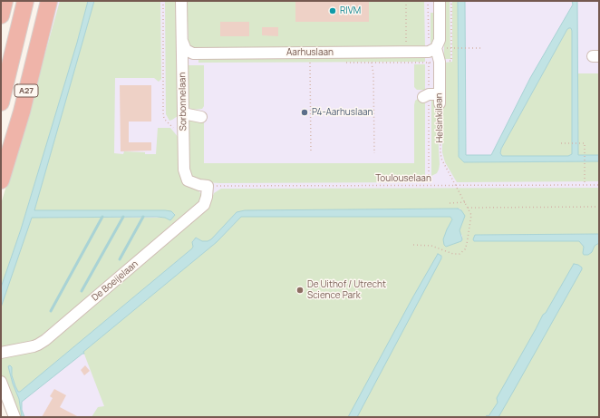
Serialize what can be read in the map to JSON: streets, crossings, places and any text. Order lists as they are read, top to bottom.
{
  "streets": {
    "highway": ["A27"],
    "street": [
      "Aarhuslaan",
      "Sorbonnelaan",
      "Helsinkilaan",
      "De Boeijelaan"
    ],
    "path": ["Toulouselaan"]
  },
  "crossings": [
    ["Aarhuslaan", "Sorbonnelaan"],
    ["Aarhuslaan", "Helsinkilaan"],
    ["Sorbonnelaan", "Toulouselaan"],
    ["Sorbonnelaan", "De Boeijelaan"],
    ["Helsinkilaan", "Toulouselaan"],
    ["Toulouselaan", "De Boeijelaan"]
  ],
  "places": ["RIVM", "P4-Aarhuslaan", "De Uithof / Utrecht Science Park"]
}
